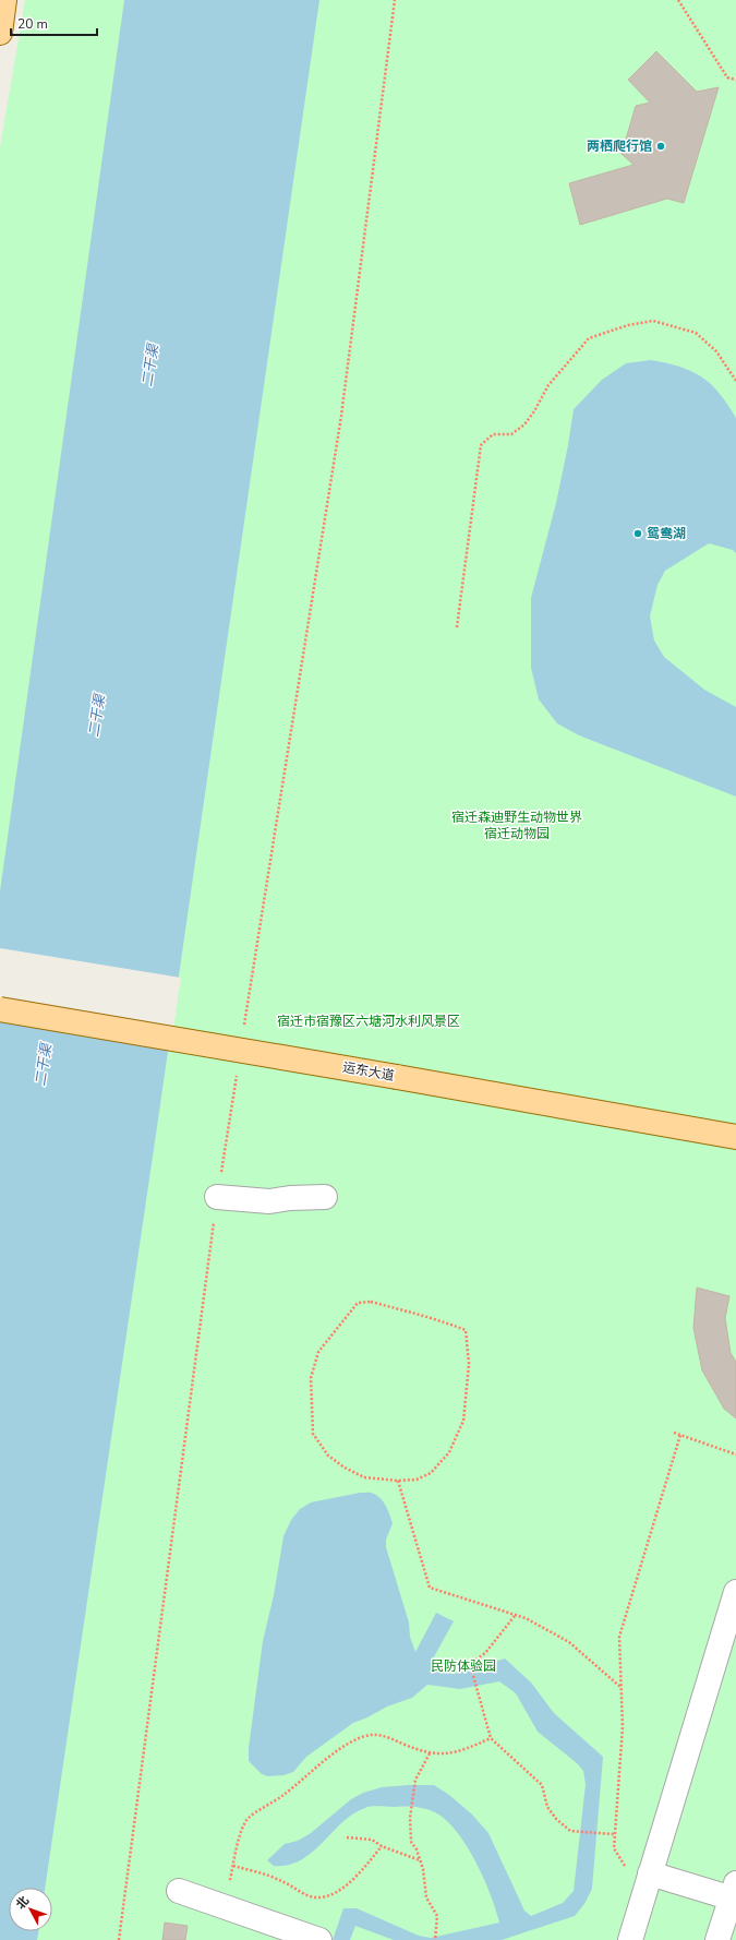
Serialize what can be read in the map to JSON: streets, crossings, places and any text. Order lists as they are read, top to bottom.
{
  "streets": {
    "main road": ["运东大道"]
  },
  "water": ["二干渠"],
  "parks": [
    "宿迁森迪野生动物世界",
    "宿迁动物园",
    "宿迁市宿豫区六塘河水利风景区",
    "民防体验园"
  ],
  "places": ["两栖爬行馆", "鸳鸯湖"],
  "scale_bar": "20 m",
  "north": "top left"
}
